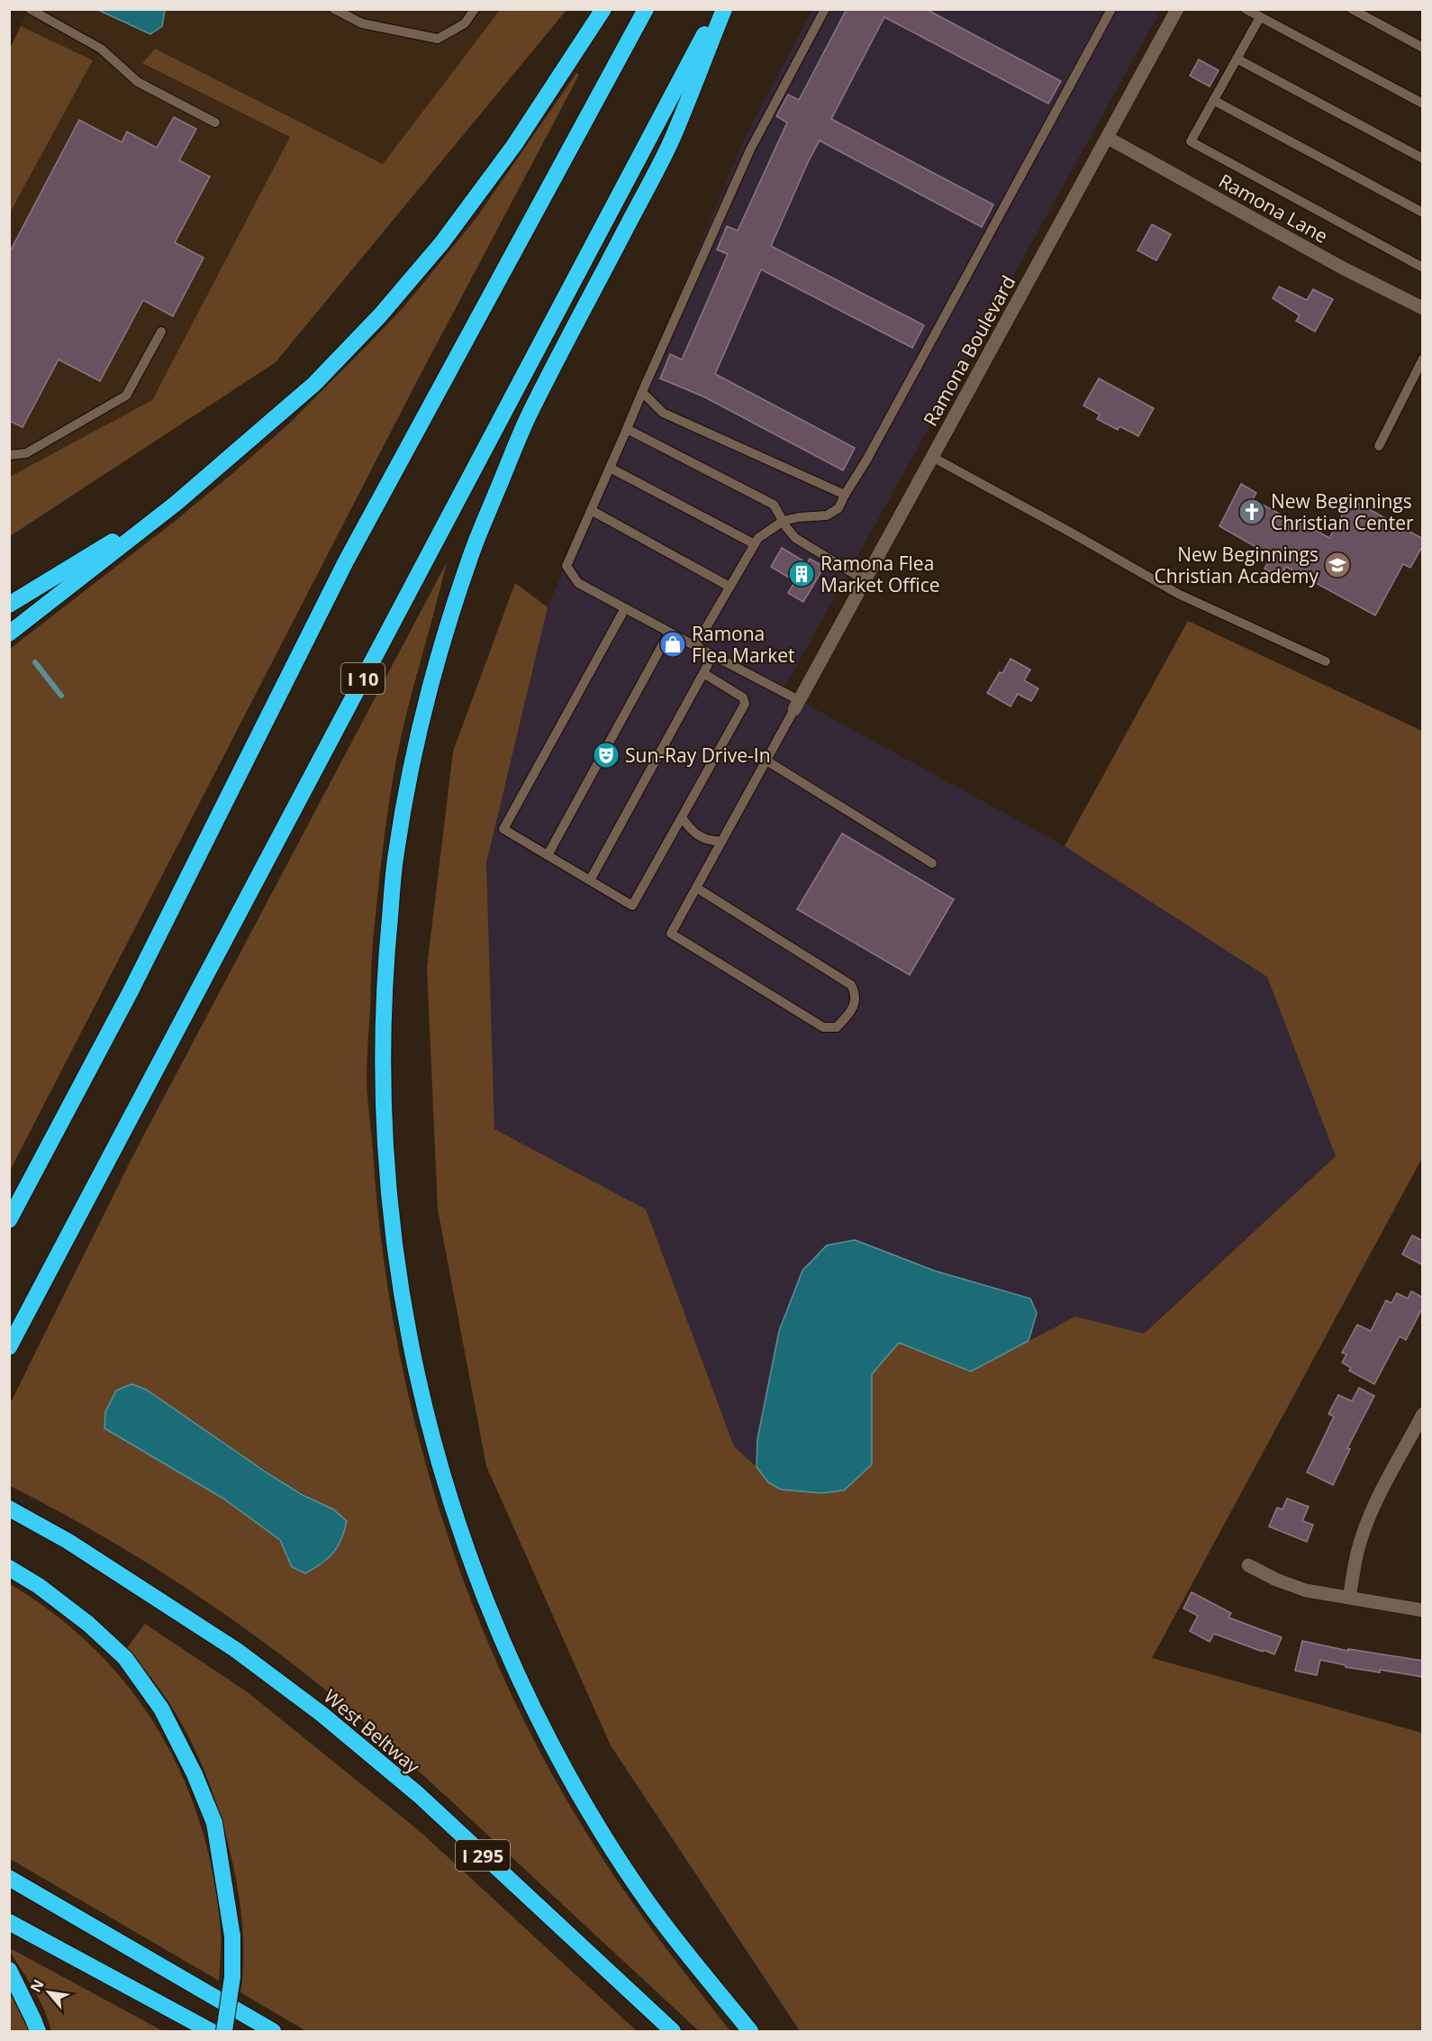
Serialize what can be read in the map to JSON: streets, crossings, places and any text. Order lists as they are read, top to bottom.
{
  "streets": {
    "highway": ["I 10", "West Beltway", "I 295"],
    "street": ["Ramona Lane", "Ramona Boulevard"]
  },
  "crossings": [
    ["Ramona Lane", "Ramona Boulevard"]
  ],
  "places": {
    "church": ["New Beginnings Christian Center"],
    "school or university": ["New Beginnings Christian Academy"],
    "building": ["Ramona Flea Market Office"],
    "shop": ["Ramona Flea Market"],
    "theatre": ["Sun-Ray Drive-In"]
  },
  "north": "top left"
}
